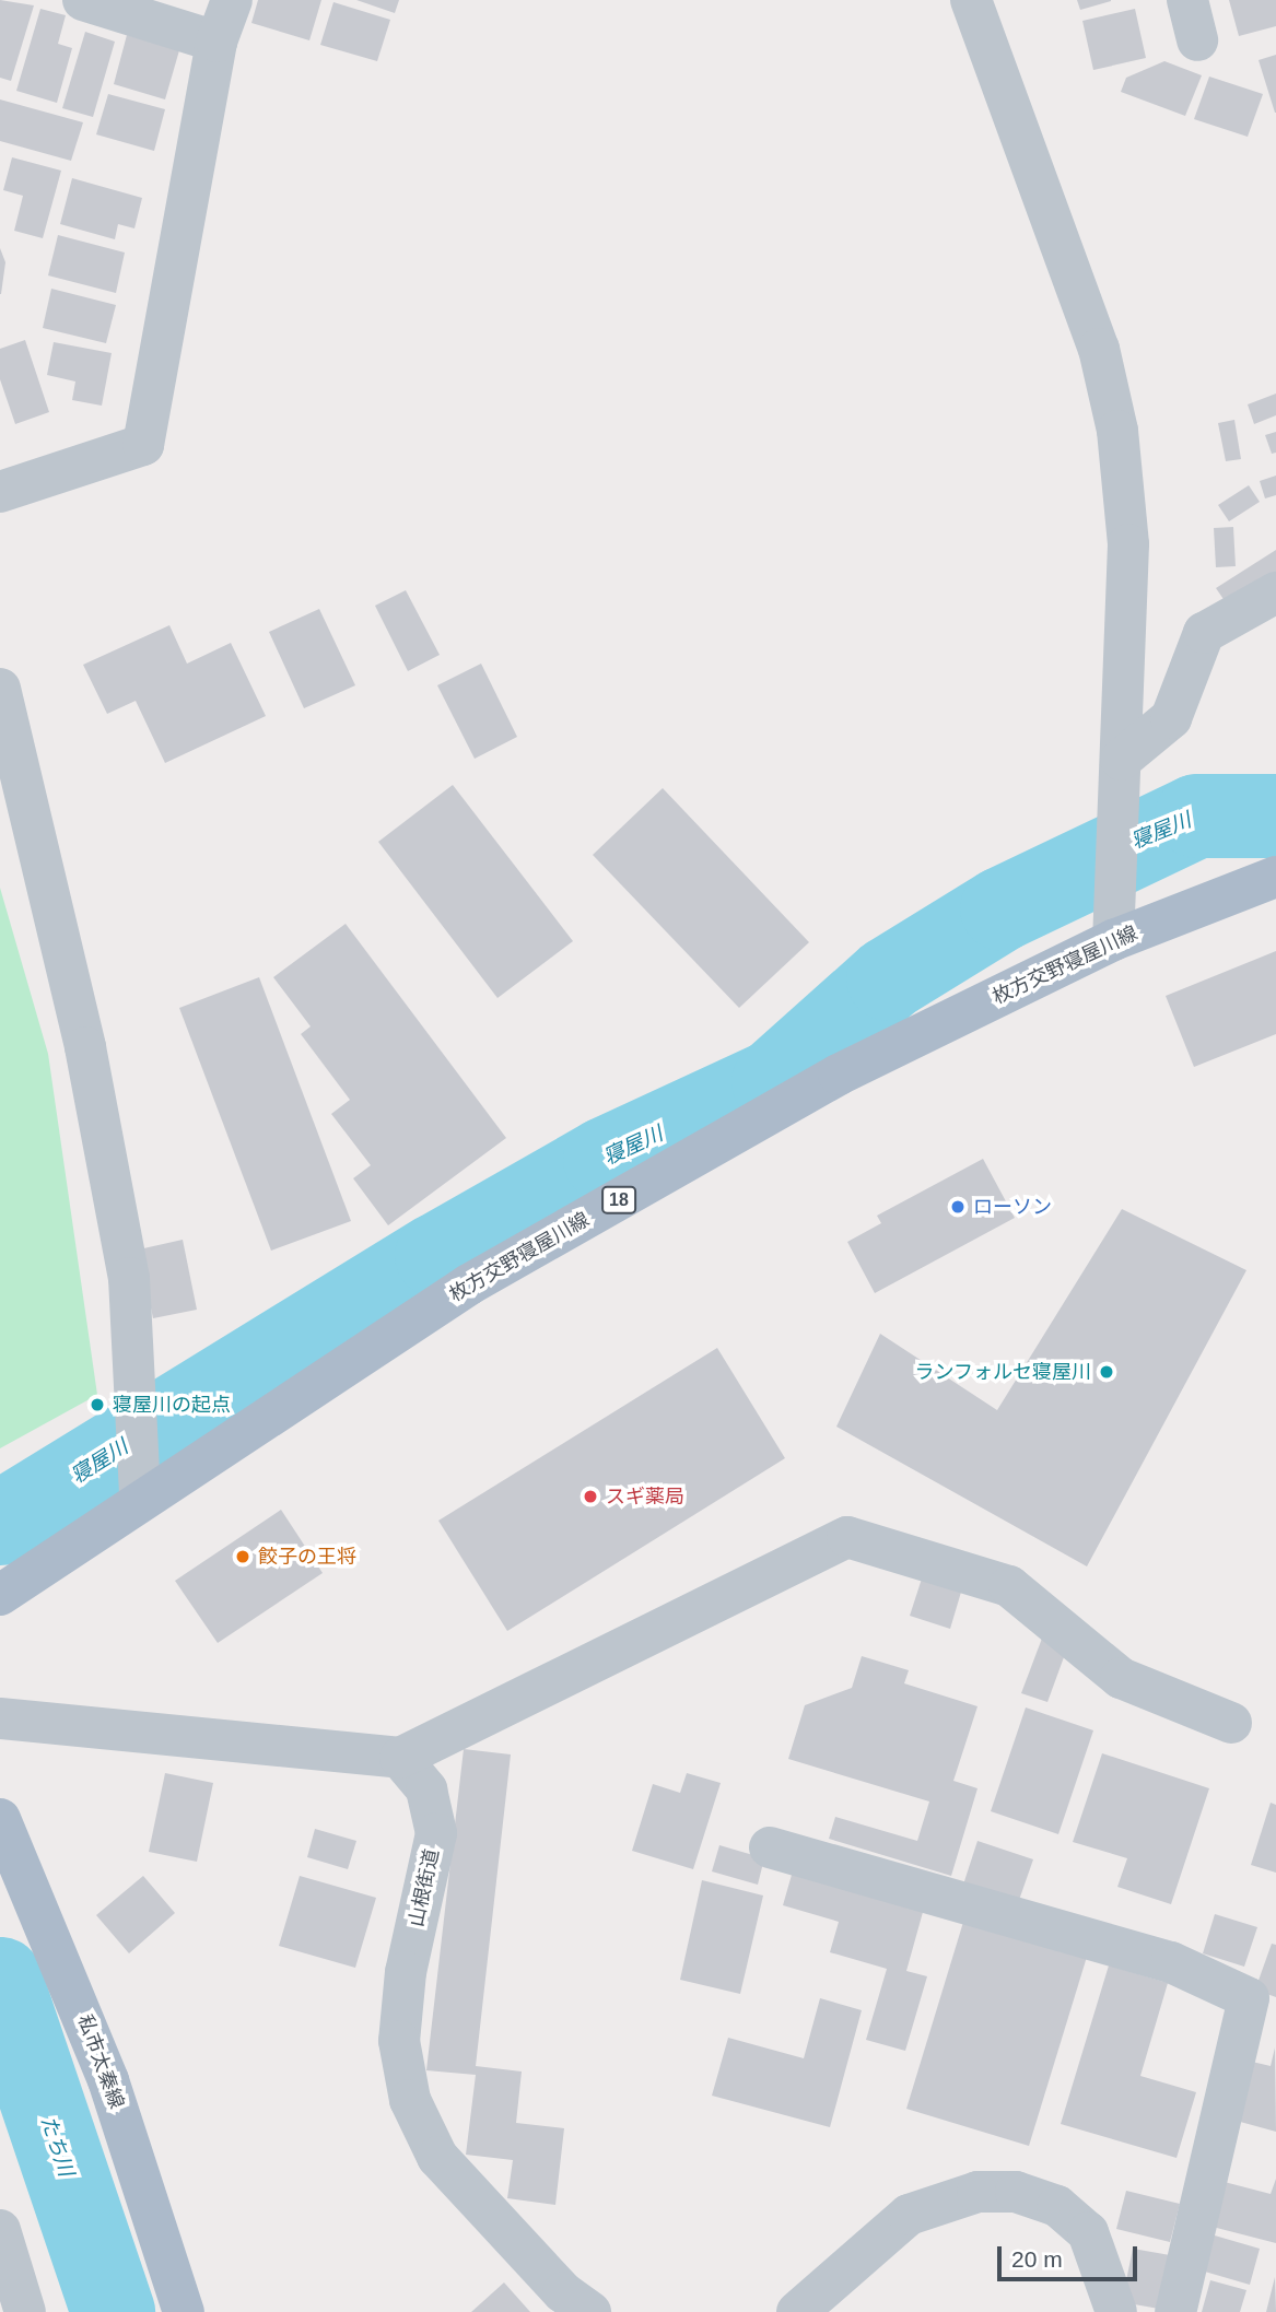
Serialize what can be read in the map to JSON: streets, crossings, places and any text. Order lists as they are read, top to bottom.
{
  "streets": {
    "main road": ["枚方交野寝屋川線", "18", "私市太秦線"],
    "street": ["山根街道"]
  },
  "water": ["寝屋川", "たち川"],
  "places": [
    "ローソン",
    "ランフォルセ寝屋川",
    "寝屋川の起点",
    "スギ薬局",
    "餃子の王将"
  ],
  "scale_bar": "20 m"
}
